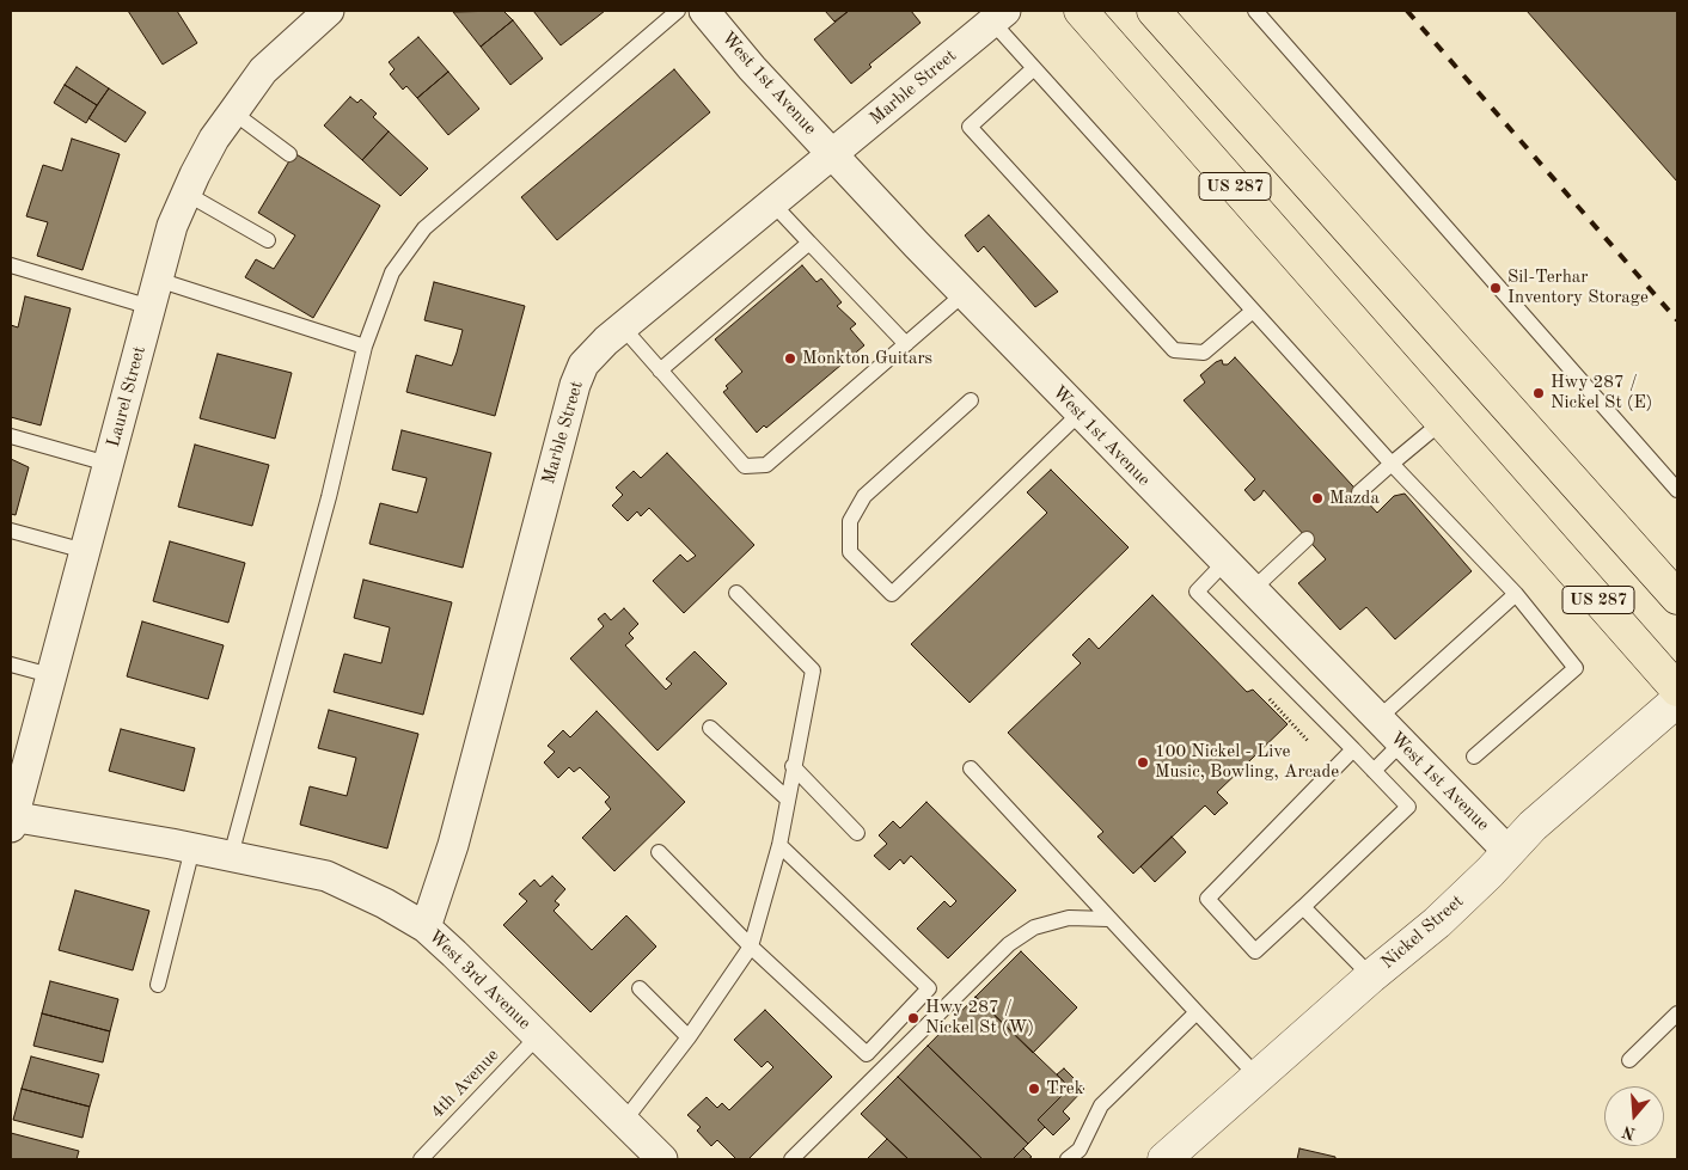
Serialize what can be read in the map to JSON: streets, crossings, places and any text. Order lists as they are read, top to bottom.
{
  "streets": {
    "main road": ["US 287"],
    "street": [
      "West 1st Avenue",
      "Marble Street",
      "Laurel Street",
      "Nickel Street",
      "West 3rd Avenue"
    ],
    "lane": ["4th Avenue"]
  },
  "crossings": [
    ["West 1st Avenue", "Marble Street"],
    ["West 1st Avenue", "Nickel Street"],
    ["Marble Street", "West 3rd Avenue"],
    ["Laurel Street", "West 3rd Avenue"],
    ["West 3rd Avenue", "4th Avenue"]
  ],
  "places": [
    "Sil-Terhar Inventory Storage",
    "Monkton Guitars",
    "Hwy 287 / Nickel St (E)",
    "Mazda",
    "100 Nickel - Live Music, Bowling, Arcade",
    "Hwy 287 / Nickel St (W)",
    "Trek"
  ],
  "north": "bottom"
}
